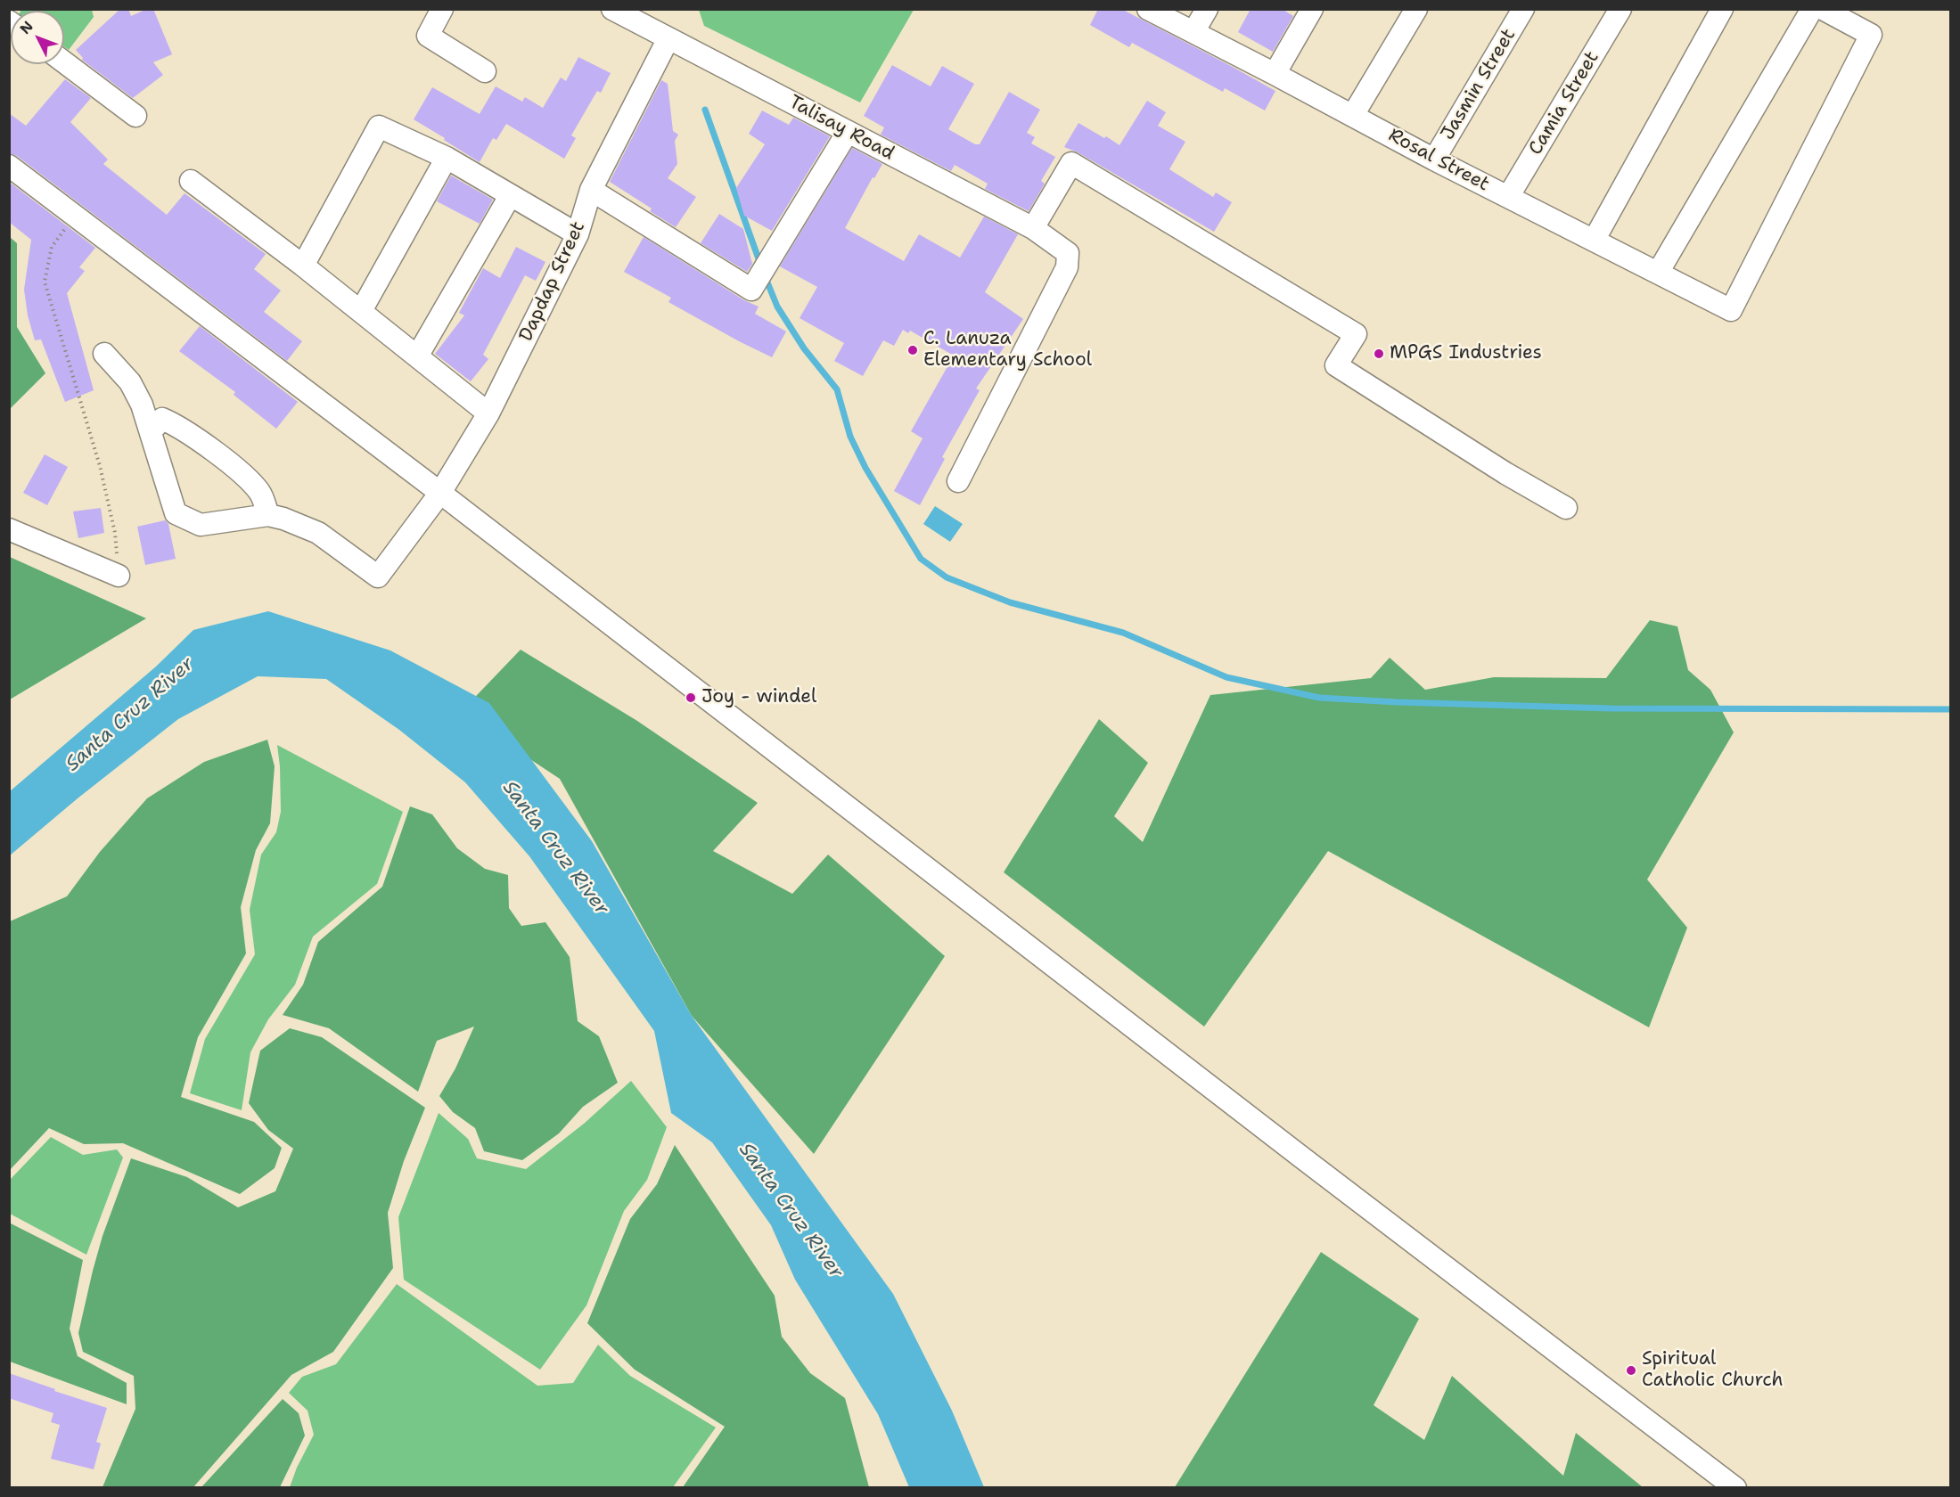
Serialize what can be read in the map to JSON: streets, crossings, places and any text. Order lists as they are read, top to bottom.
{
  "streets": {
    "street": [
      "Jasmin Street",
      "Camia Street",
      "Talisay Road",
      "Rosal Street",
      "Dapdap Street"
    ]
  },
  "crossings": [
    ["Jasmin Street", "Rosal Street"],
    ["Camia Street", "Rosal Street"],
    ["Talisay Road", "Dapdap Street"]
  ],
  "water": ["Santa Cruz River"],
  "places": [
    "C. Lanuza Elementary School",
    "MPGS Industries",
    "Joy - windel",
    "Spiritual Catholic Church"
  ],
  "north": "top left"
}
